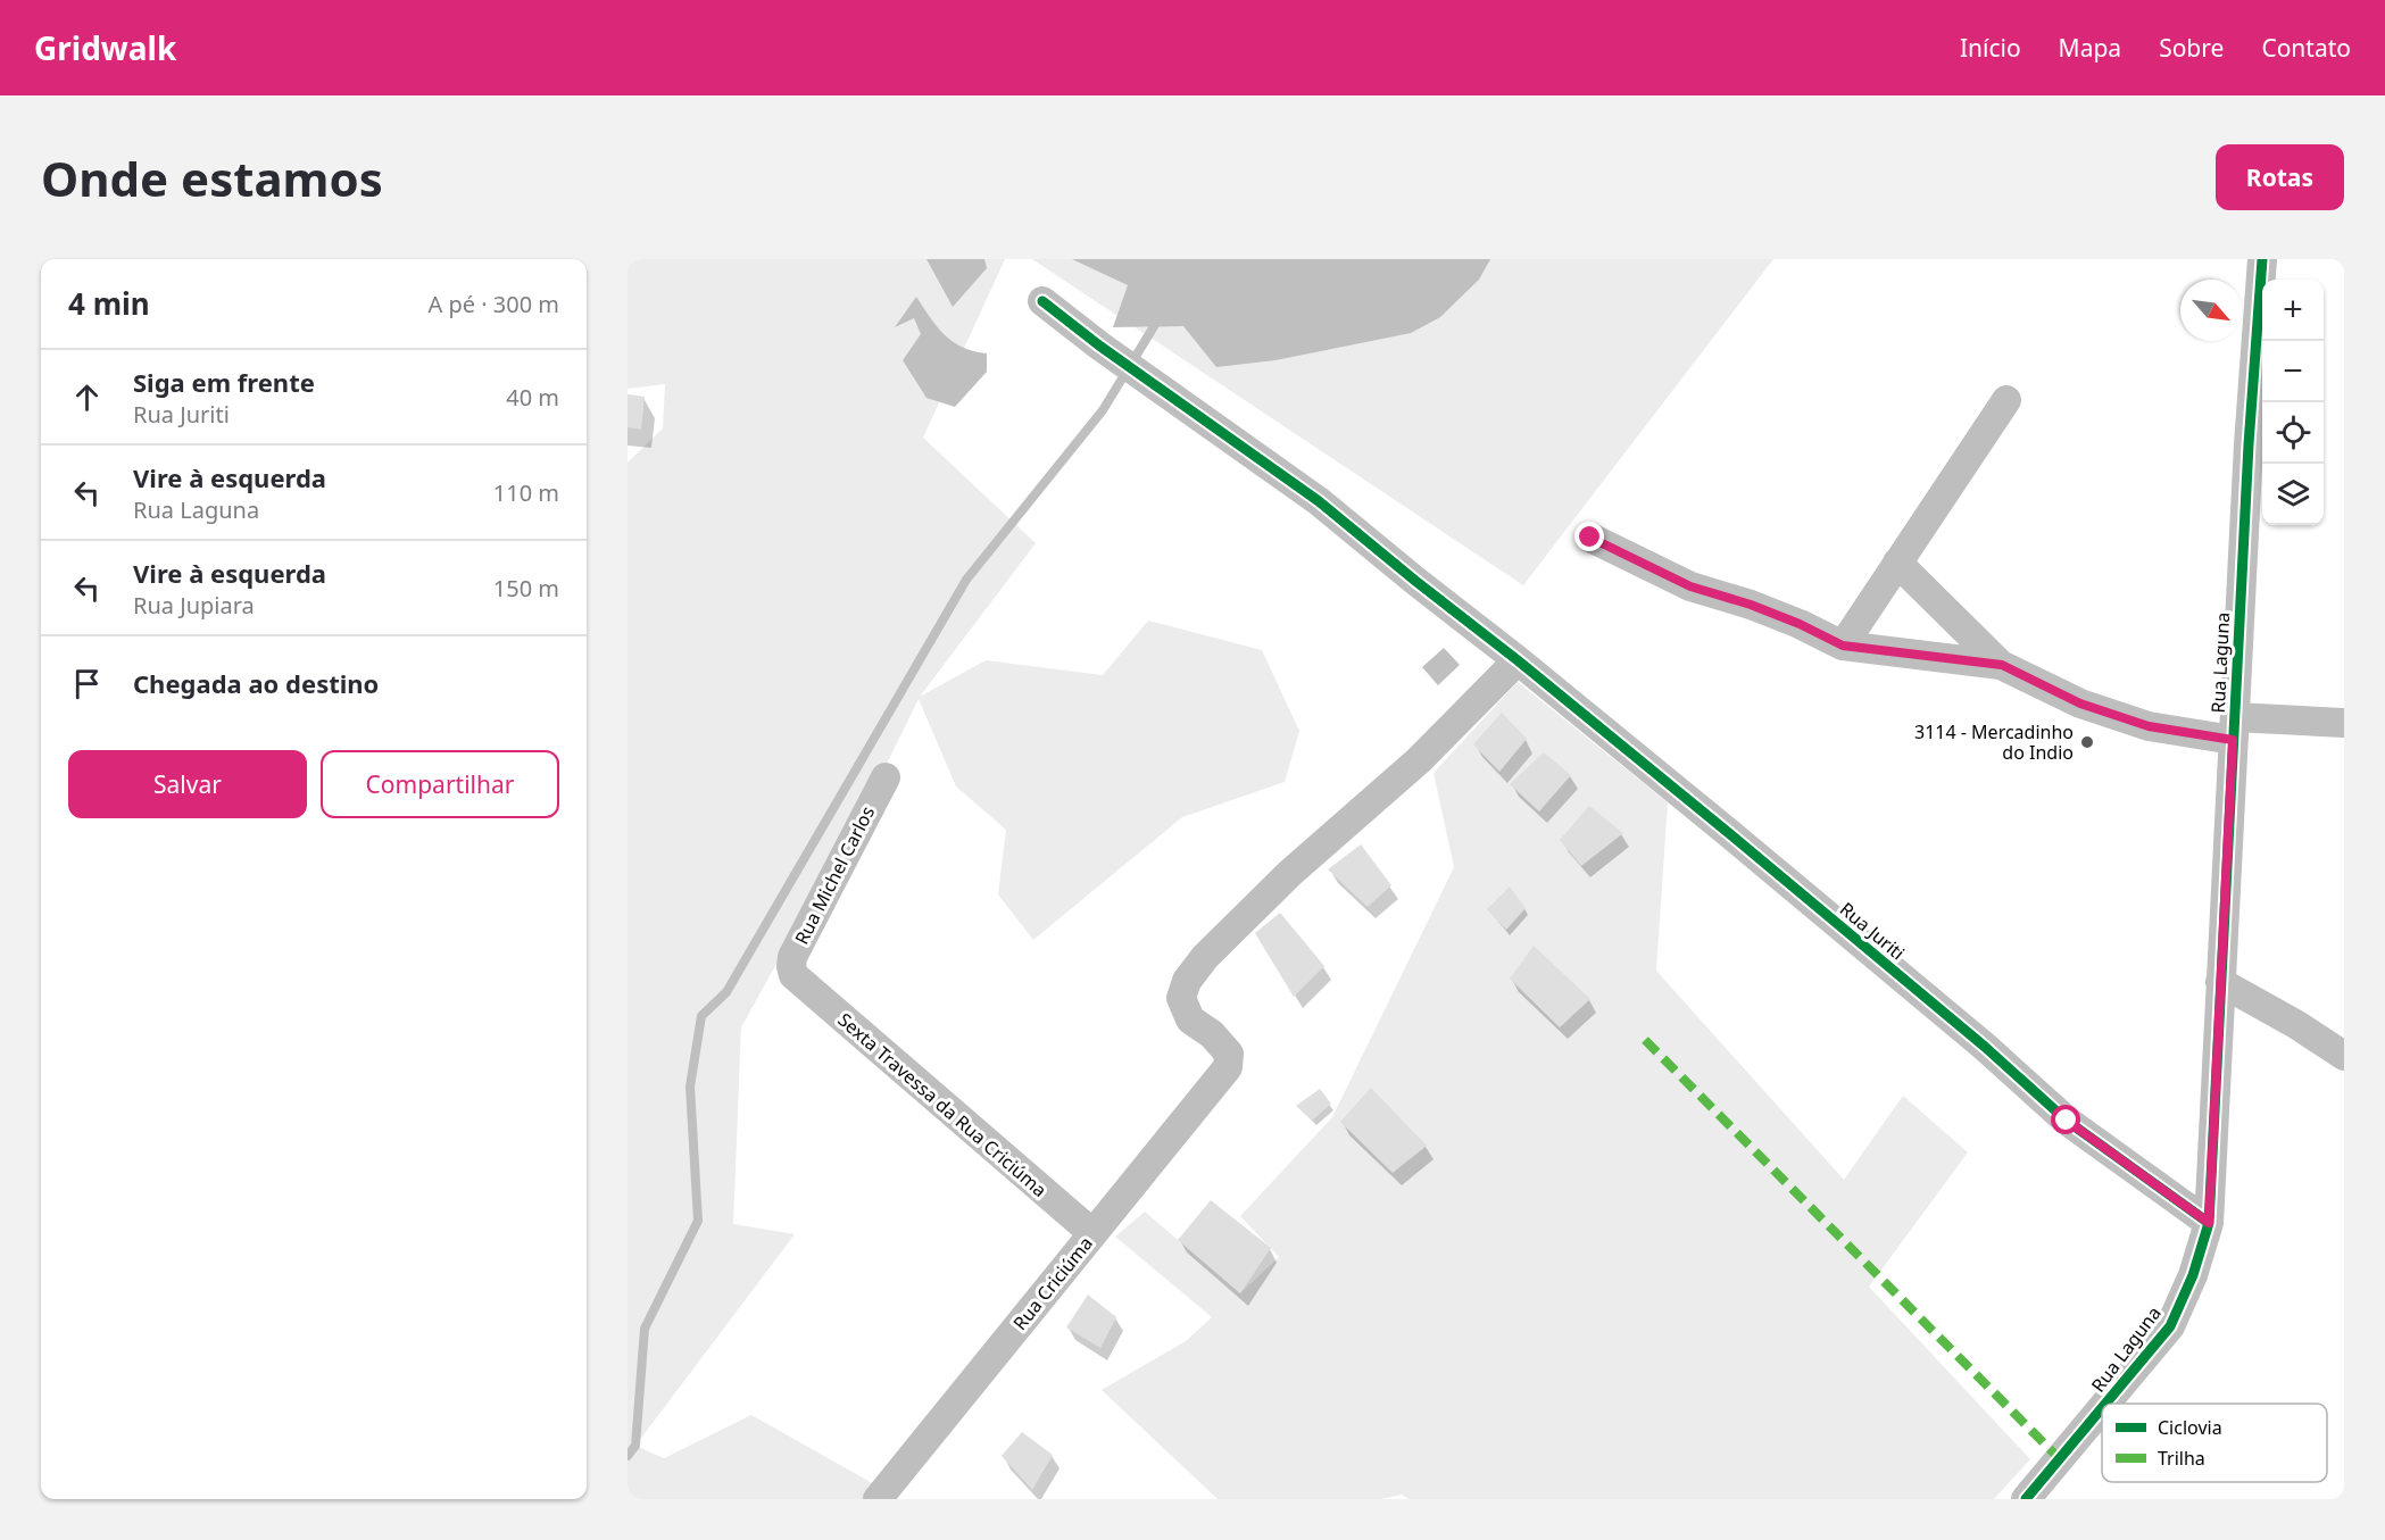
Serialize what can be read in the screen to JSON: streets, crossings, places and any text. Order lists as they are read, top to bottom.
{
  "streets": {
    "street": [
      "Rua Laguna",
      "Rua Michel Carlos",
      "Rua Juriti",
      "Sexta Travessa da Rua Criciúma",
      "Rua Criciúma"
    ]
  },
  "crossings": [
    ["Rua Laguna", "Rua Juriti"],
    ["Rua Michel Carlos", "Sexta Travessa da Rua Criciúma"],
    ["Rua Juriti", "Rua Criciúma"],
    ["Sexta Travessa da Rua Criciúma", "Rua Criciúma"]
  ],
  "places": ["3114 - Mercadinho do Indio"],
  "legend": ["Ciclovia", "Trilha"],
  "north": "bottom right",
  "page": {
    "header": "Gridwalk",
    "nav": [
      "Início",
      "Mapa",
      "Sobre",
      "Contato"
    ],
    "buttons": [
      "Rotas",
      ["Salvar", "Compartilhar"]
    ],
    "title": "Onde estamos",
    "heading": ["4 min", "A pé · 300 m"],
    "map_buttons": ["+", "−"],
    "list": [
      ["Siga em frente", "Rua Juriti", "40 m"],
      ["Vire à esquerda", "Rua Laguna", "110 m"],
      ["Vire à esquerda", "Rua Jupiara", "150 m"],
      "Chegada ao destino"
    ]
  }
}
